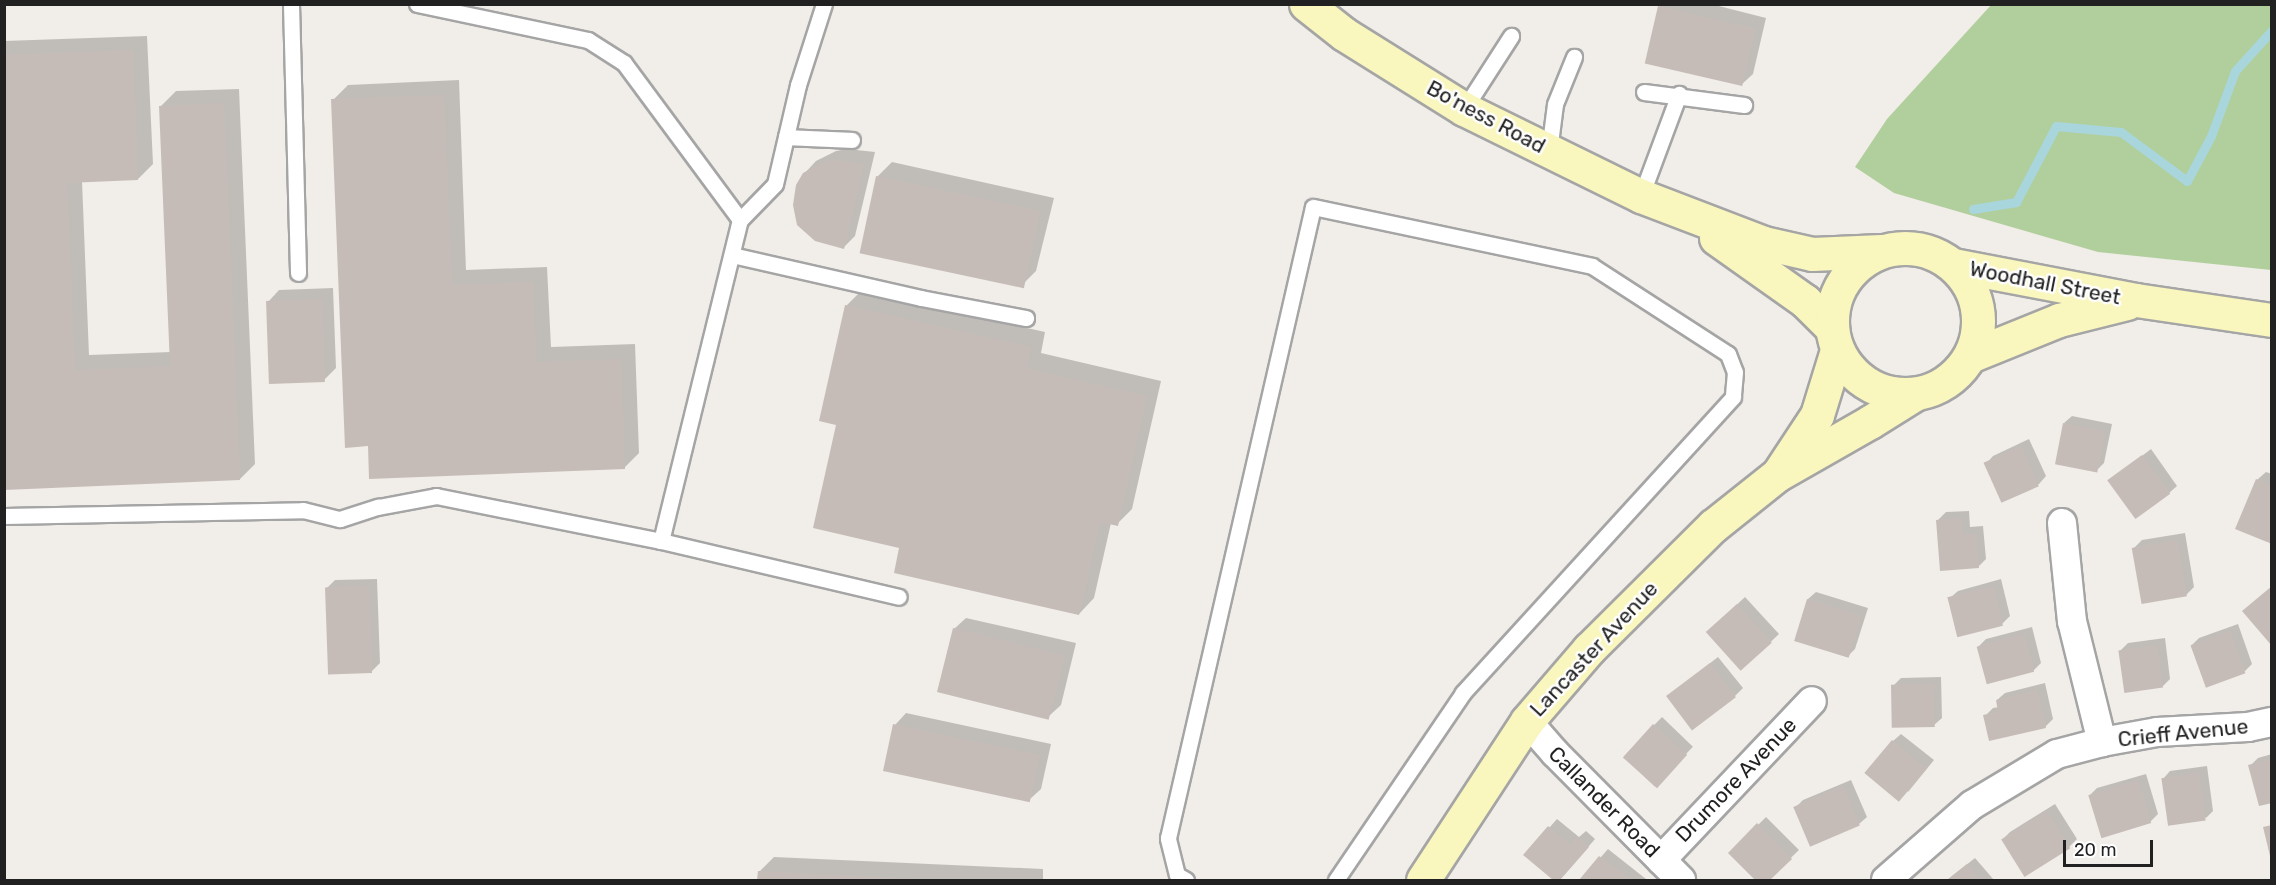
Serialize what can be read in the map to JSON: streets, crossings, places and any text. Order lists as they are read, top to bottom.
{
  "streets": {
    "main road": ["Bo'ness Road", "Woodhall Street", "Lancaster Avenue"],
    "street": ["Crieff Avenue", "Drumore Avenue", "Callander Road"]
  },
  "crossings": [
    ["Bo'ness Road", "Woodhall Street"],
    ["Bo'ness Road", "Lancaster Avenue"],
    ["Woodhall Street", "Lancaster Avenue"],
    ["Lancaster Avenue", "Callander Road"],
    ["Drumore Avenue", "Callander Road"]
  ],
  "scale_bar": "20 m"
}
